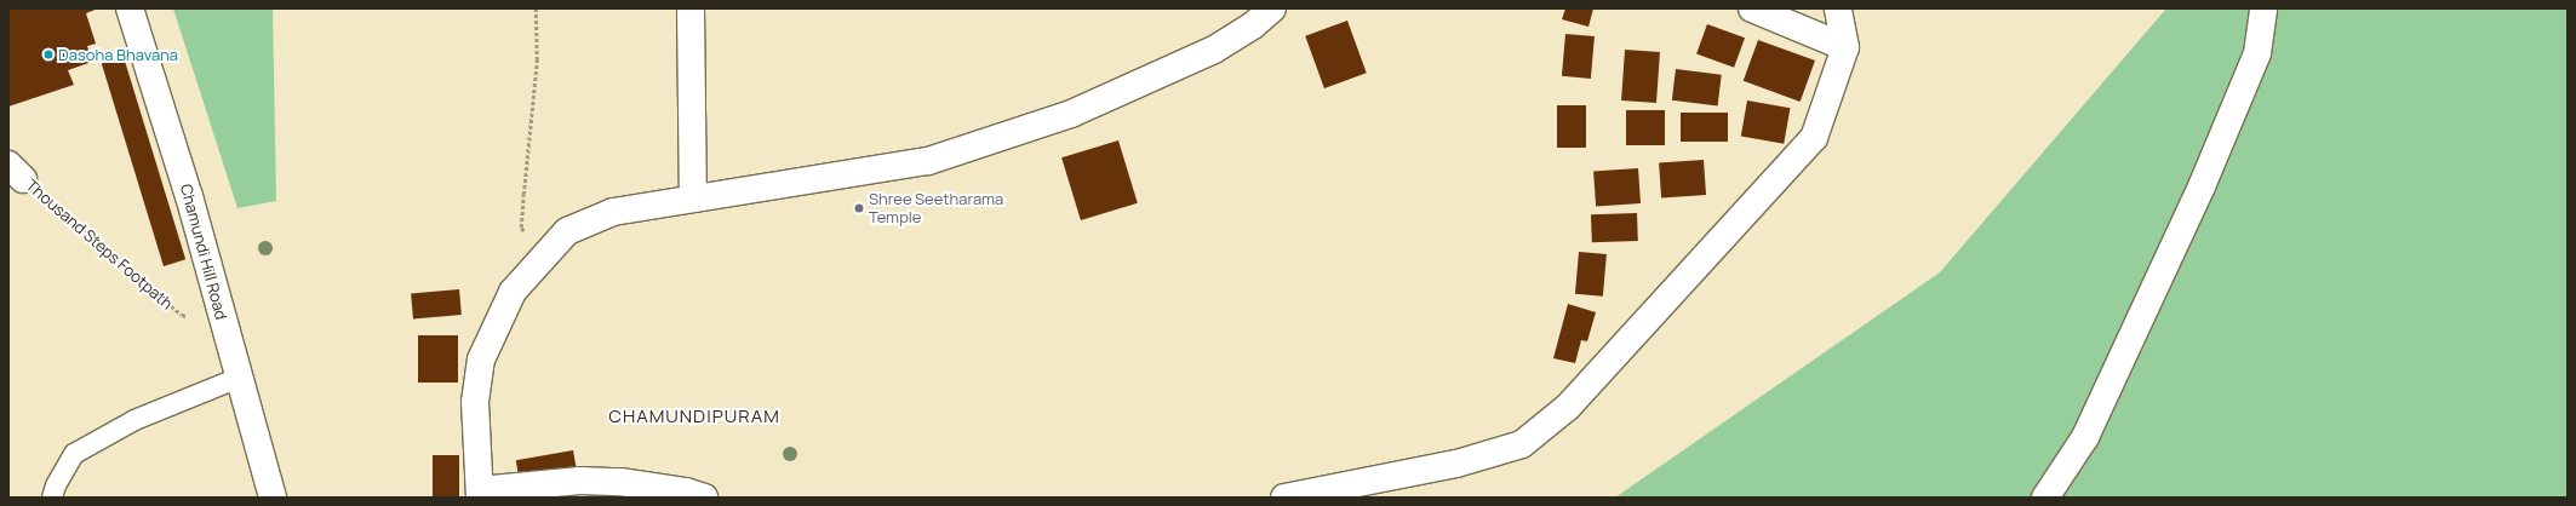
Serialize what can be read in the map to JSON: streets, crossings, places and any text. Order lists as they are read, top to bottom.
{
  "streets": {
    "street": ["Chamundi Hill Road"],
    "path": ["Thousand Steps Footpath"]
  },
  "crossings": [
    ["Thousand Steps Footpath", "Chamundi Hill Road"]
  ],
  "districts": ["CHAMUNDIPURAM"],
  "places": ["Dasoha Bhavana", "Shree Seetharama Temple"]
}
